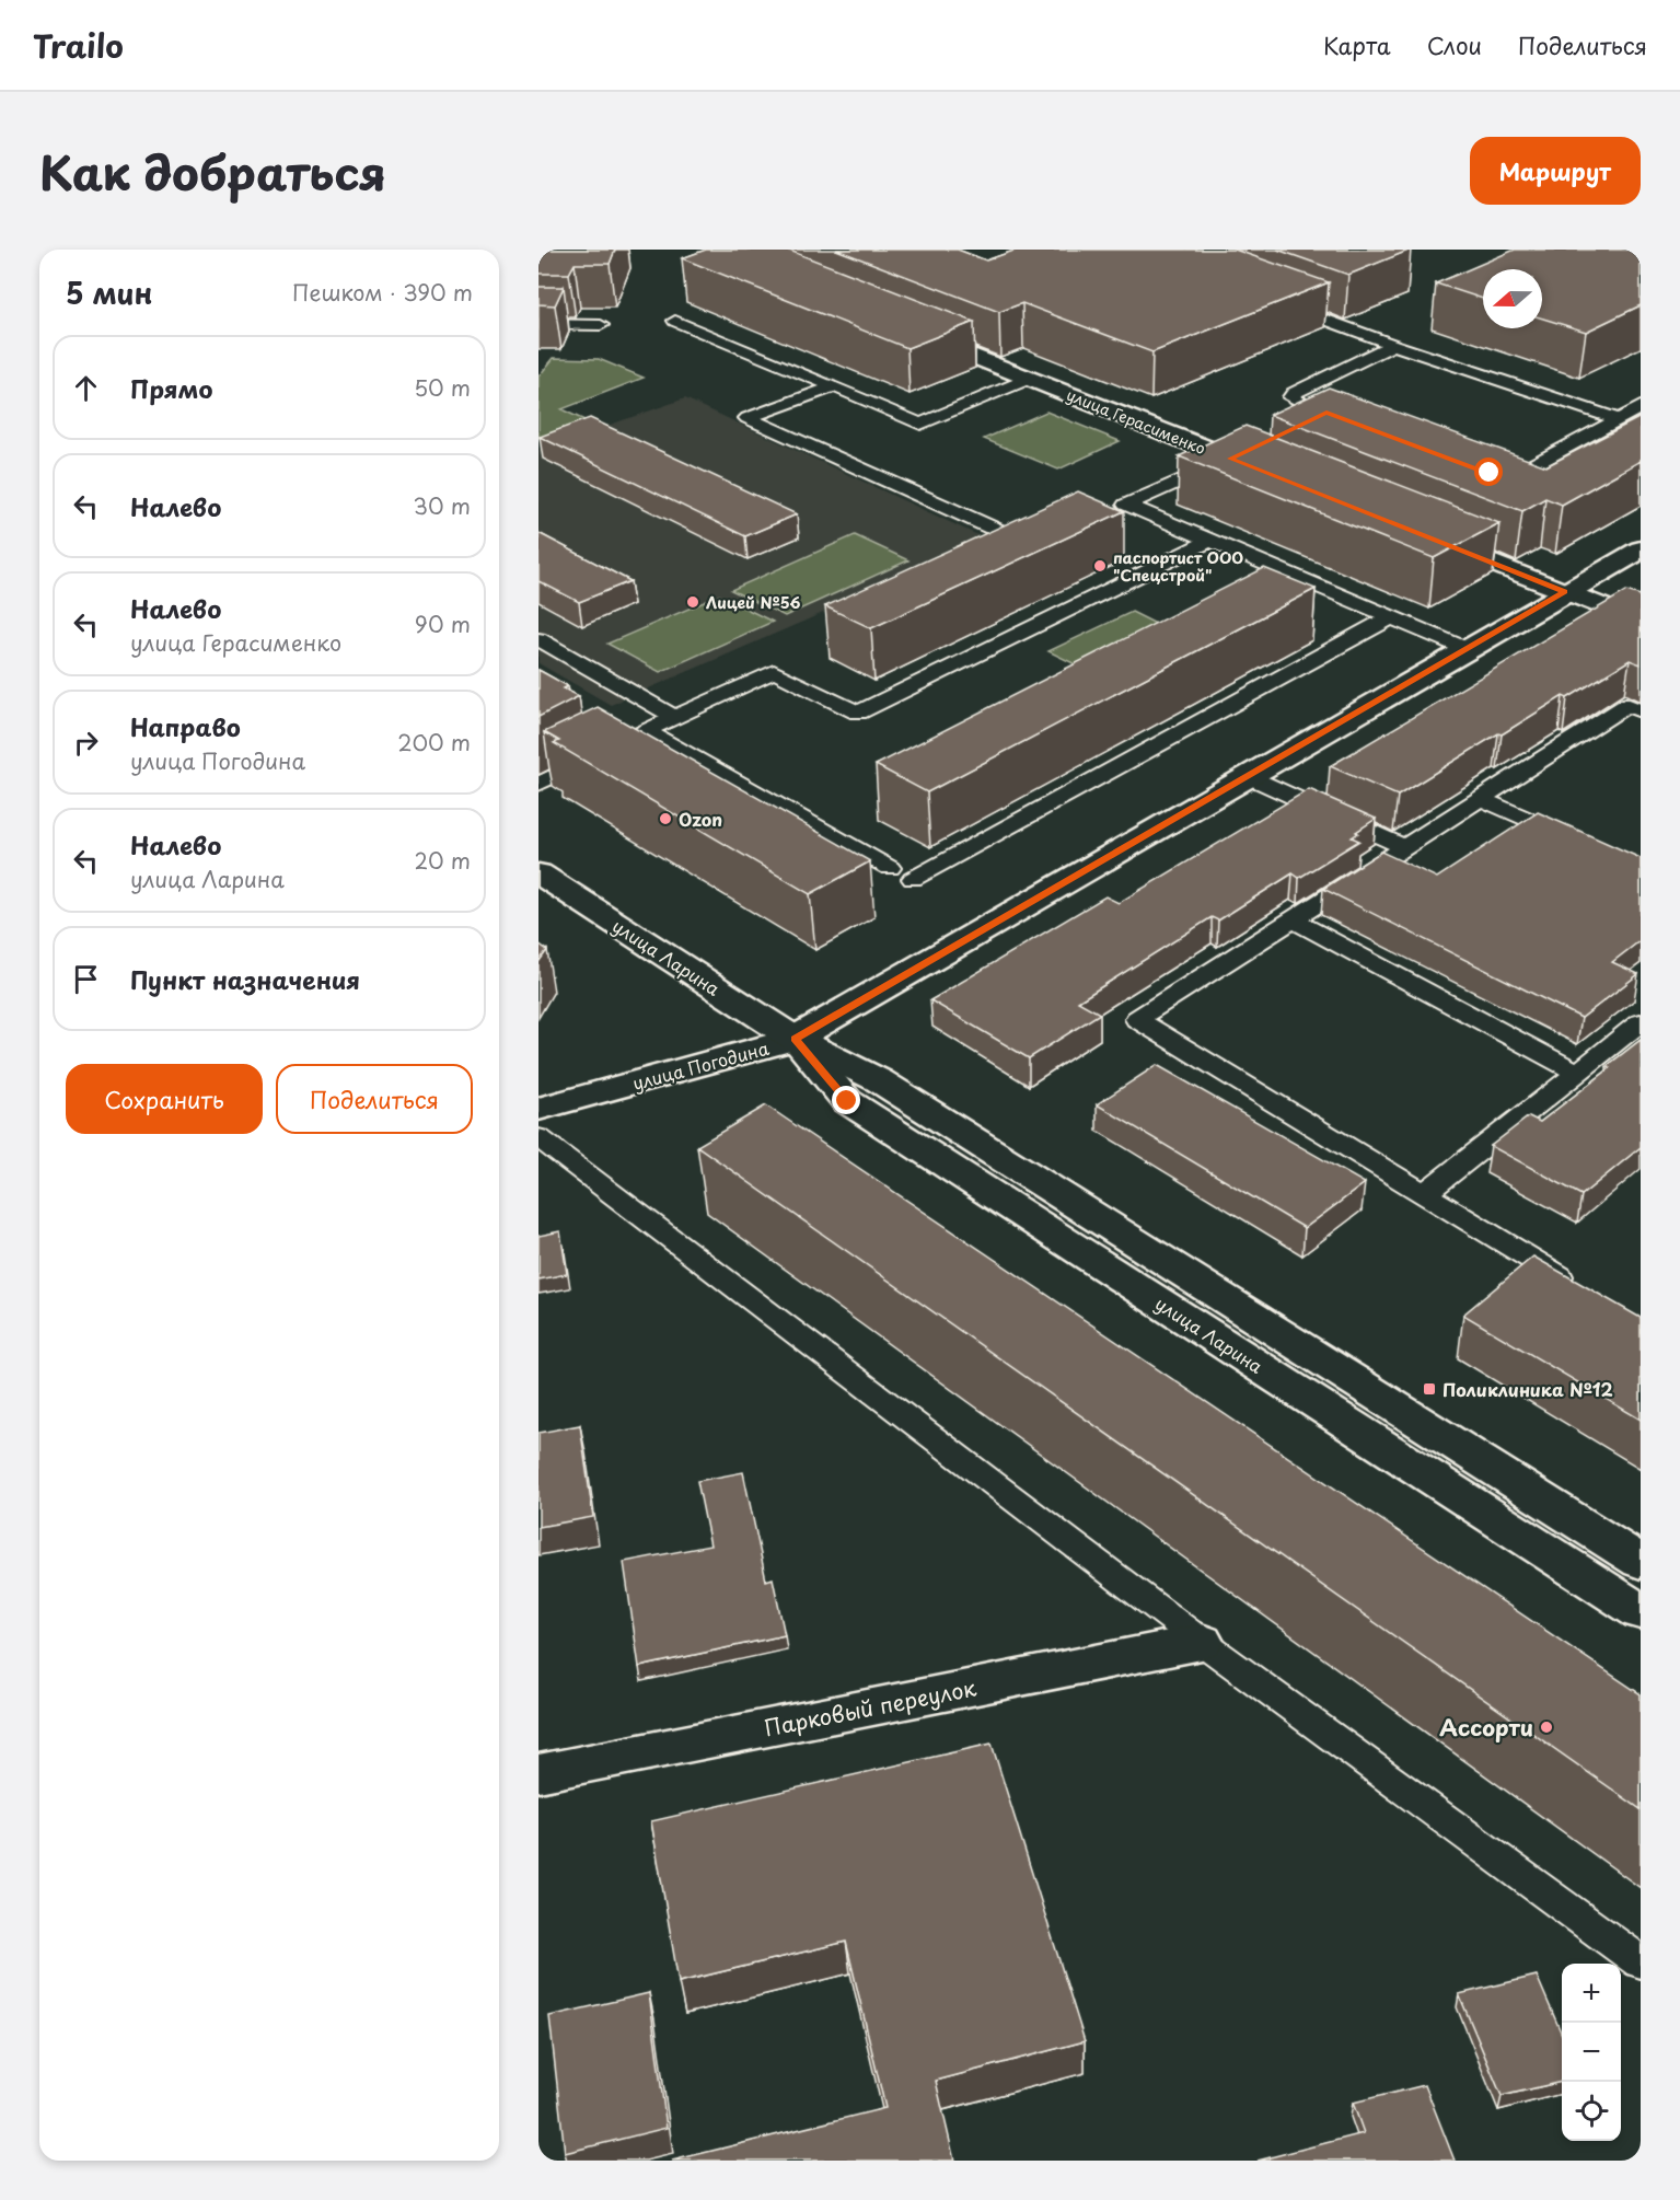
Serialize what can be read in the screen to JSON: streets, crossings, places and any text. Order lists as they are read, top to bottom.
{
  "streets": {
    "street": [
      "улица Герасименко",
      "улица Ларина",
      "улица Погодина",
      "Парковый переулок"
    ]
  },
  "crossings": [
    ["улица Ларина", "улица Погодина"]
  ],
  "places": {
    "other": [
      "паспортист ООО \"Спецстрой\"",
      "Лицей №56",
      "Ozon",
      "Ассорти"
    ],
    "transit": ["Поликлиника №12"]
  },
  "north": "left",
  "page": {
    "header": "Trailo",
    "nav": ["Карта", "Слои", "Поделиться"],
    "title": "Как добраться",
    "buttons": [
      "Маршрут",
      ["Сохранить", "Поделиться"]
    ],
    "heading": ["5 мин", "Пешком · 390 m"],
    "list": [
      ["Прямо", "50 m"],
      ["Налево", "30 m"],
      ["Налево", "улица Герасименко", "90 m"],
      ["Направо", "улица Погодина", "200 m"],
      ["Налево", "улица Ларина", "20 m"],
      "Пункт назначения"
    ],
    "map_buttons": ["+", "−"]
  }
}
